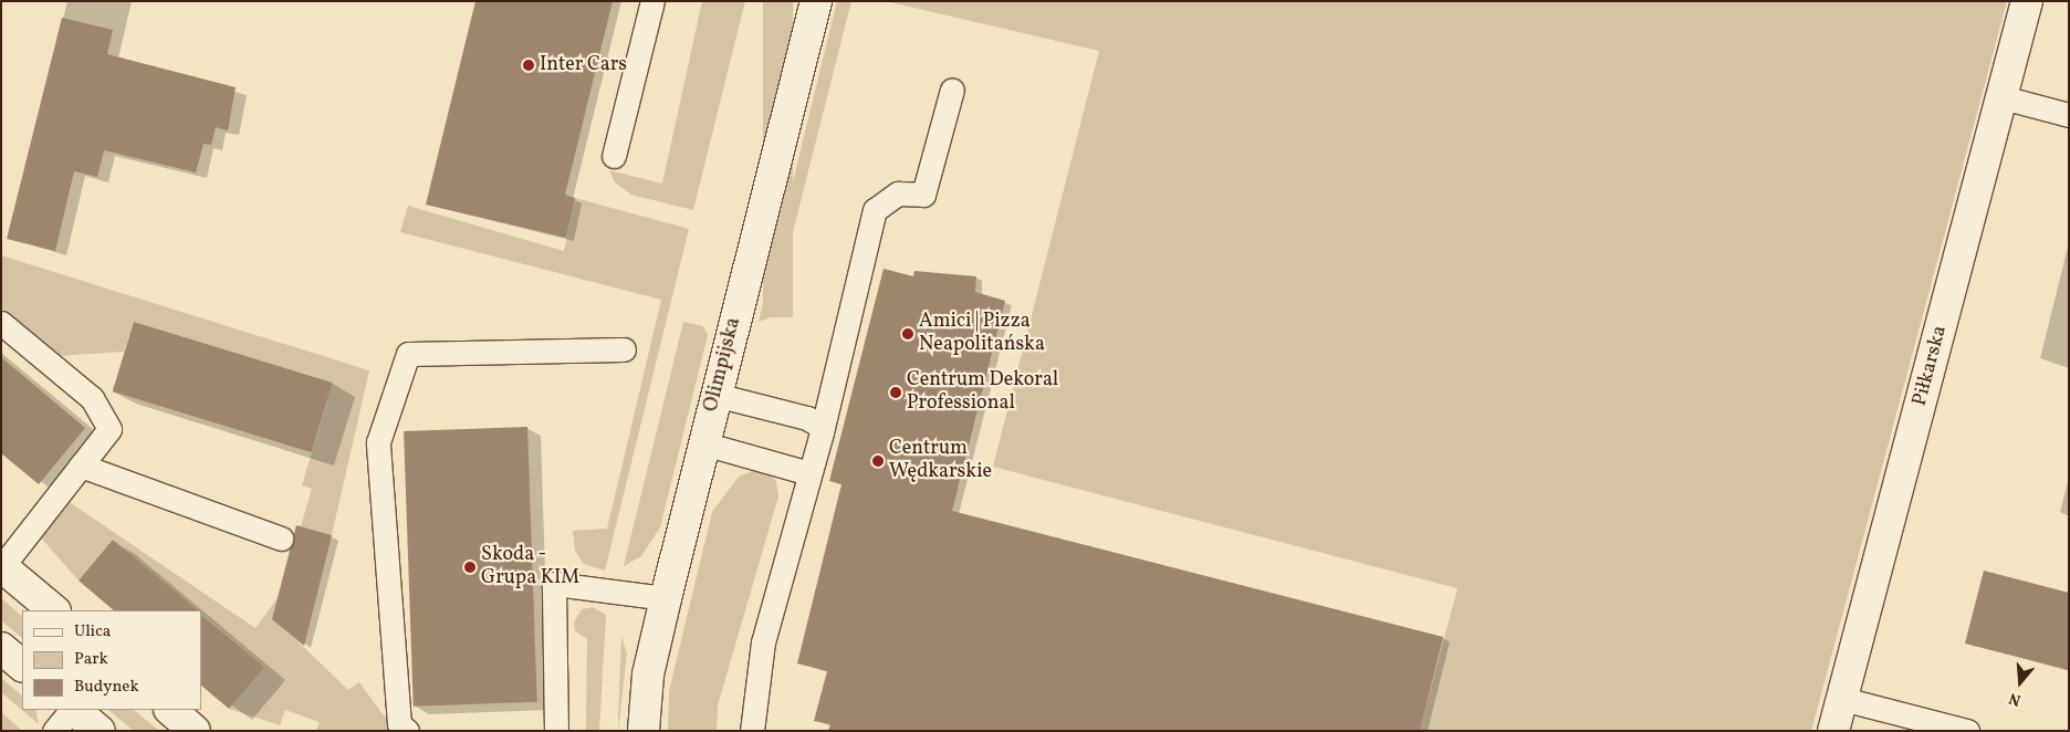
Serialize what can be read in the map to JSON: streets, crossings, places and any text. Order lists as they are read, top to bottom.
{
  "streets": {
    "street": ["Olimpijska", "Piłkarska"]
  },
  "places": [
    "Inter Cars",
    "Amici | Pizza Neapolitańska",
    "Centrum Dekoral Professional",
    "Centrum Wędkarskie",
    "Skoda - Grupa KIM"
  ],
  "legend": ["Ulica", "Park", "Budynek"],
  "north": "bottom"
}
